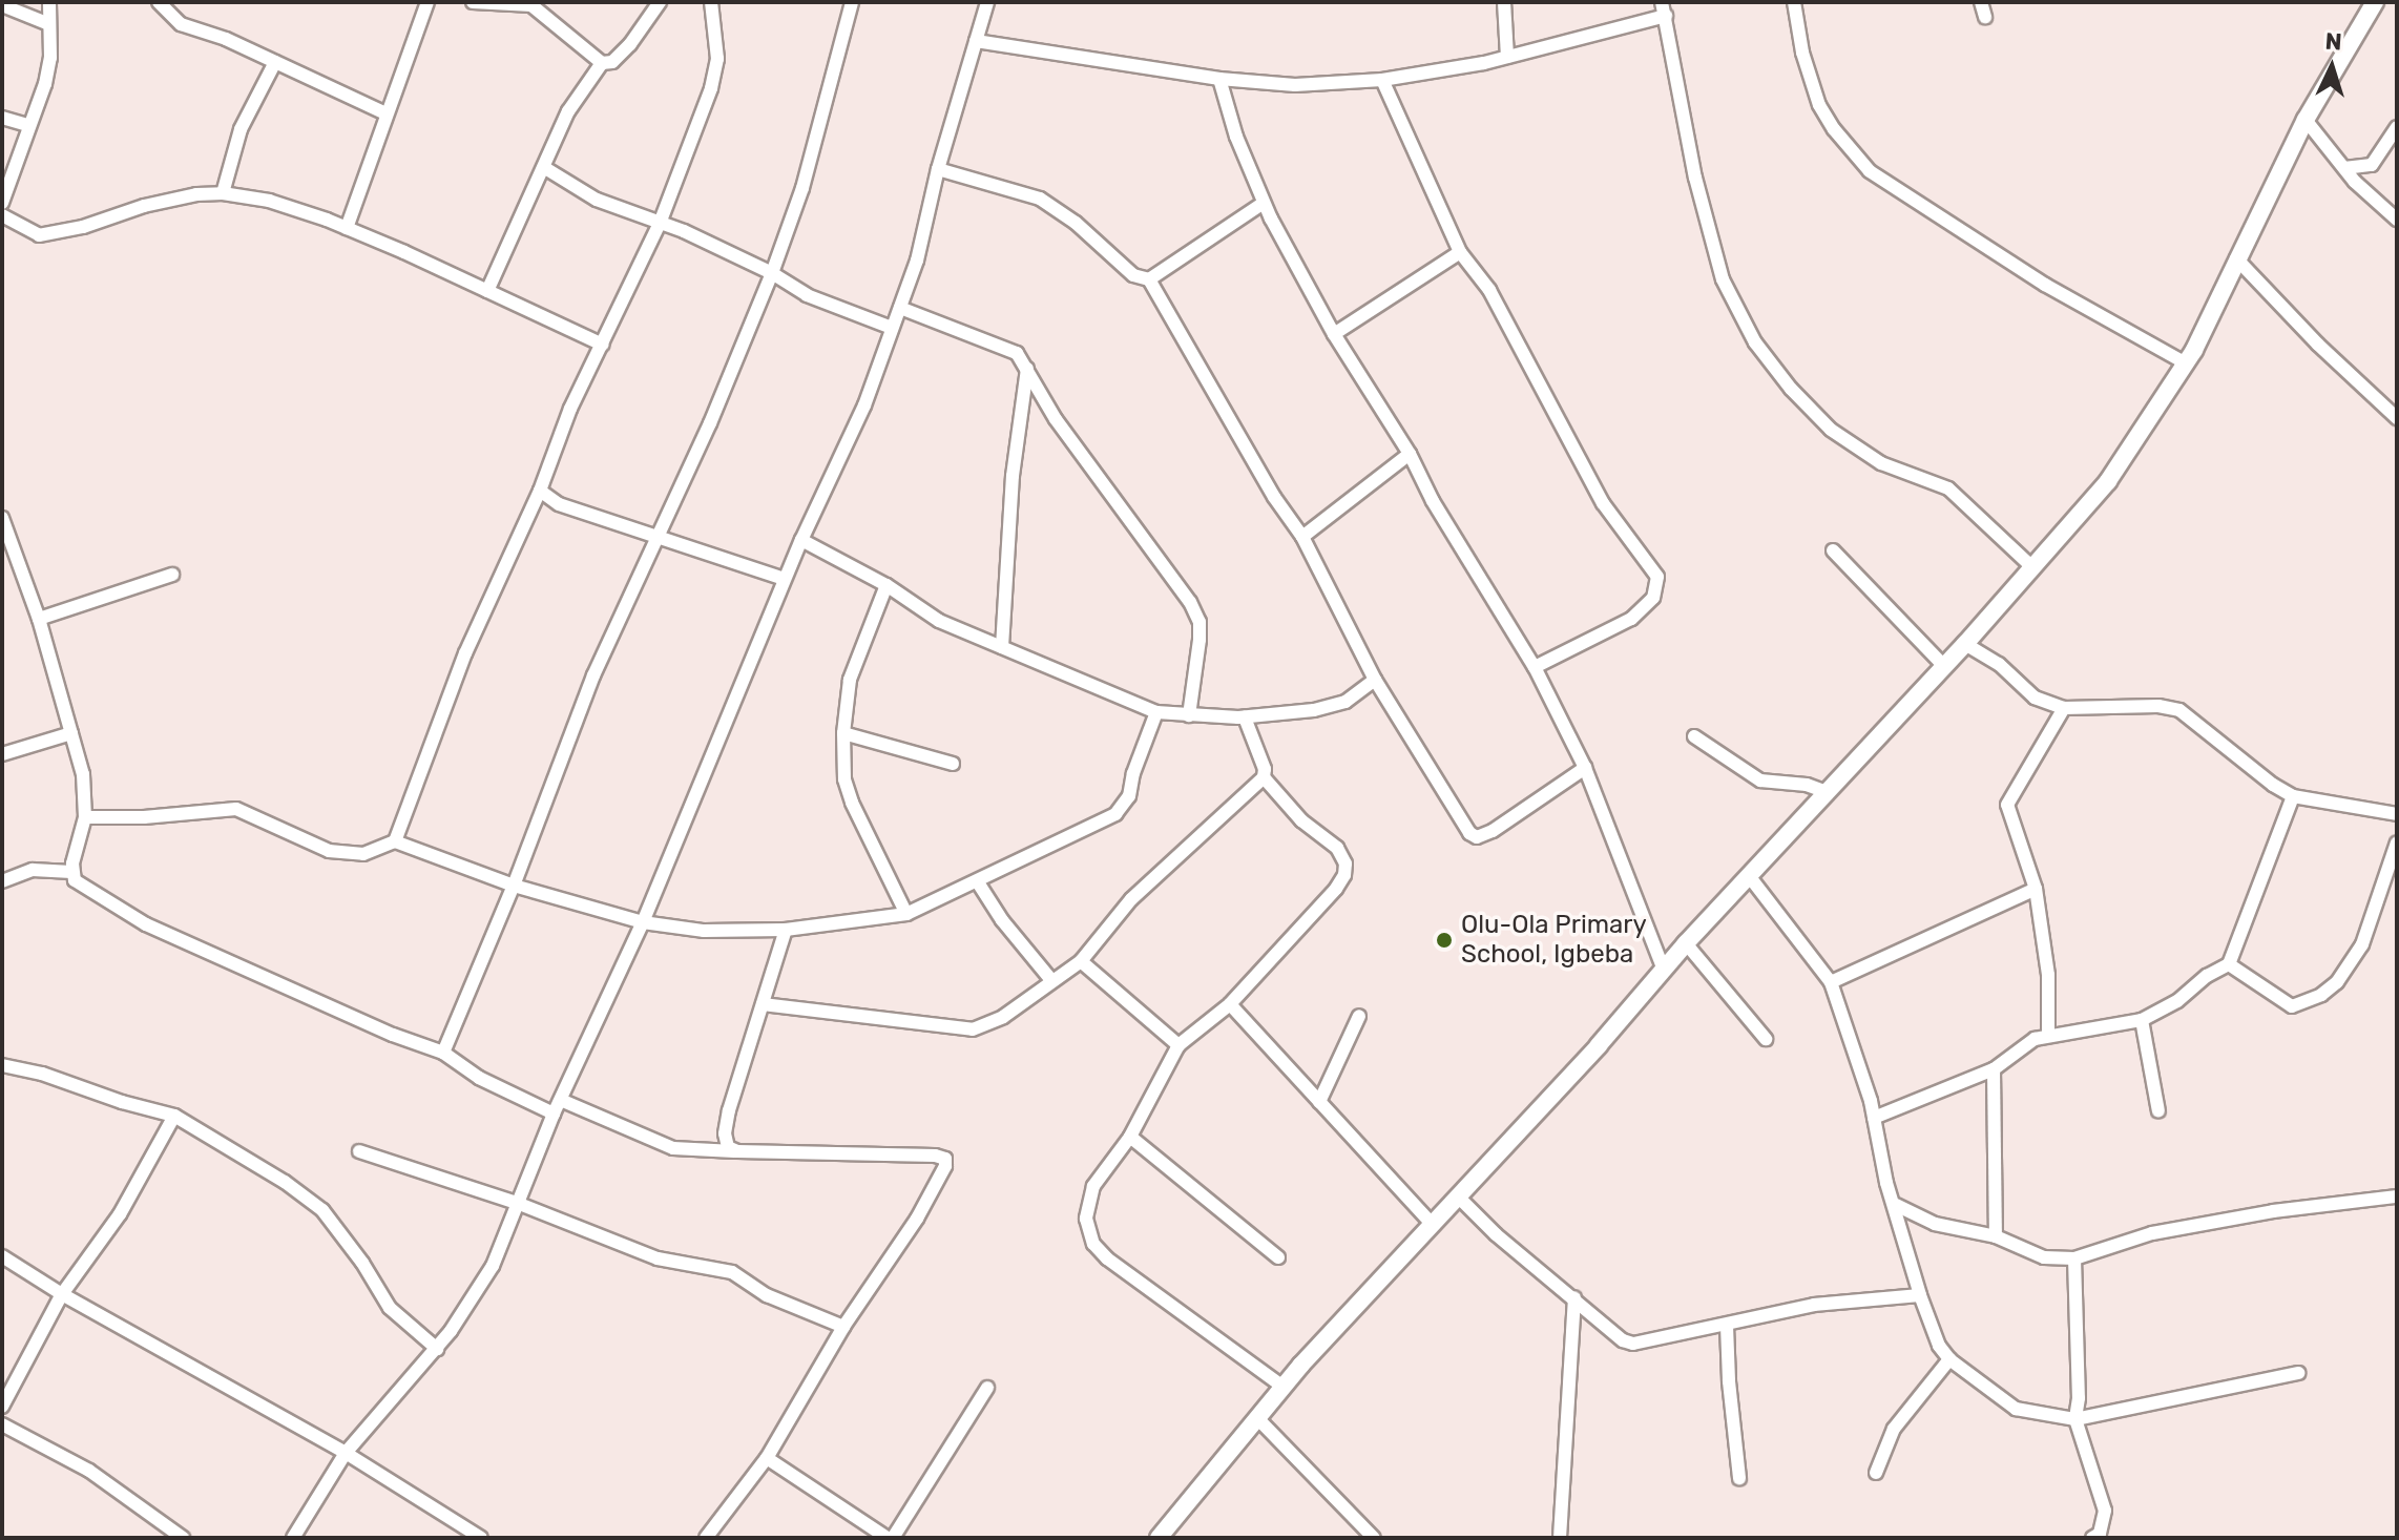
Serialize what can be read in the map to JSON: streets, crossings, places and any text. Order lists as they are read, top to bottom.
{
  "places": ["Olu-Ola Primary School, Igbeba"],
  "north": "top"
}
